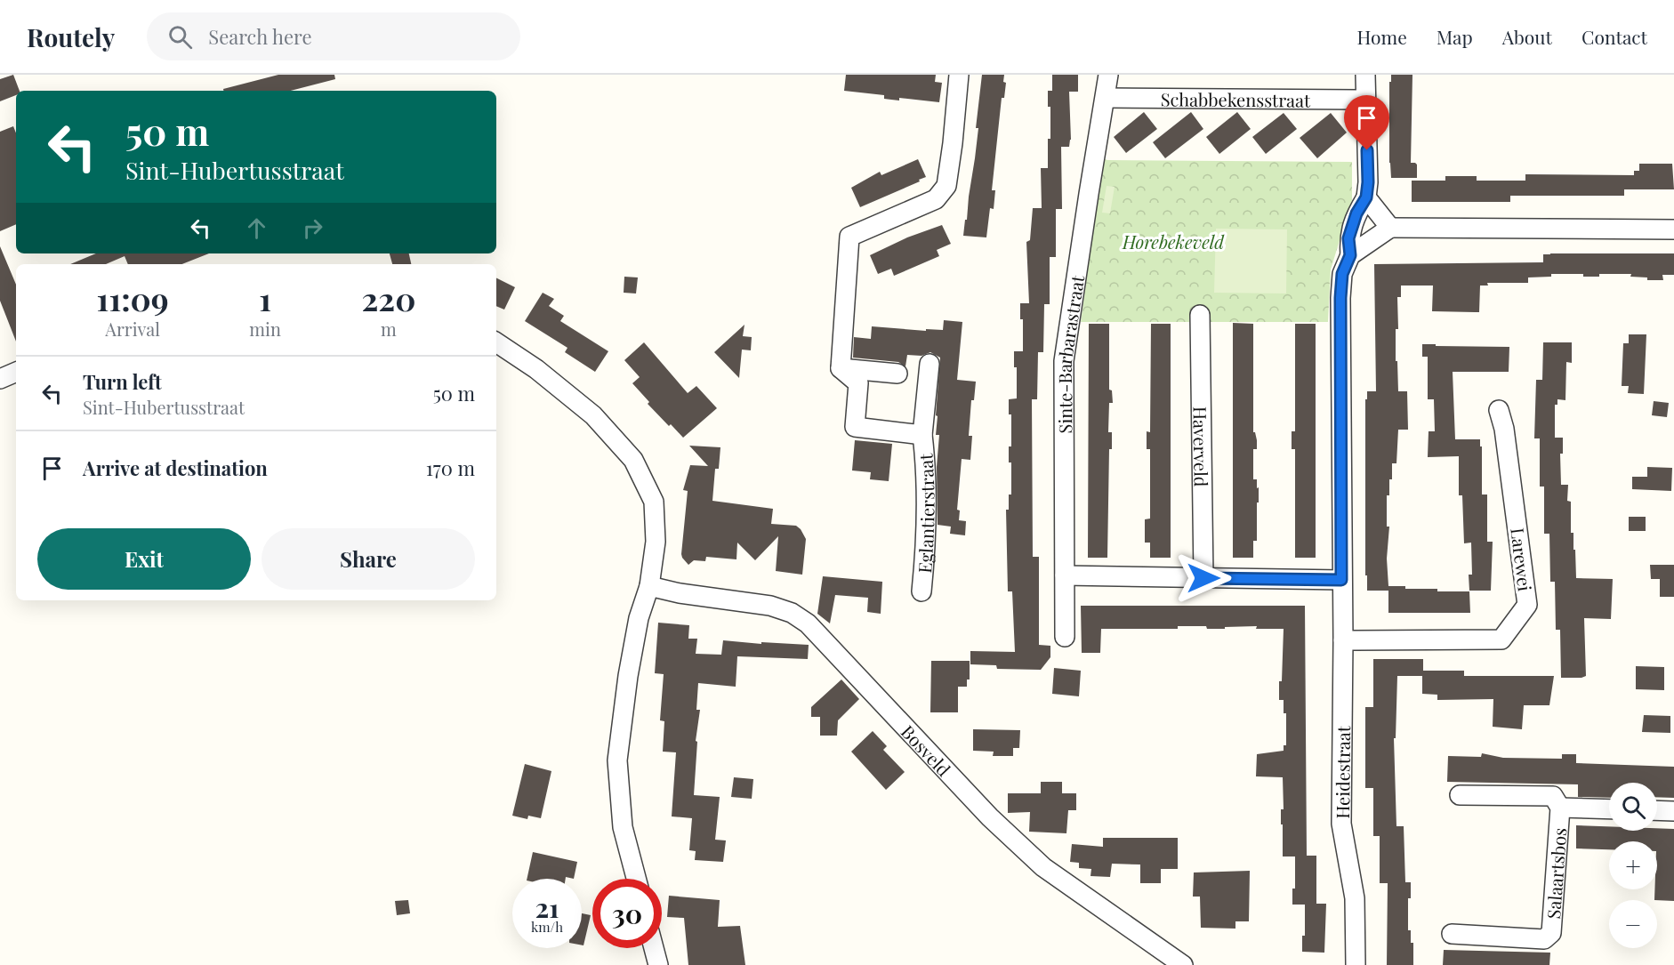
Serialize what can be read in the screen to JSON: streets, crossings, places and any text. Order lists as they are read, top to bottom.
{
  "streets": {
    "street": [
      "Schabbekensstraat",
      "Sinte-Barbarastraat",
      "Haverveld",
      "Eglantierstraat",
      "Larewei",
      "Bosveld",
      "Heidestraat",
      "Salaartsbos"
    ]
  },
  "crossings": [
    ["Schabbekensstraat", "Sinte-Barbarastraat"],
    ["Larewei", "Heidestraat"]
  ],
  "parks": ["Horebekeveld"],
  "page": {
    "header": "Routely",
    "search": "Search here",
    "nav": [
      "Home",
      "Map",
      "About",
      "Contact"
    ],
    "turn": ["50 m", "Sint-Hubertusstraat"],
    "eta": [
      "11:09",
      "Arrival",
      "1",
      "min",
      "220",
      "m"
    ],
    "list": [
      {
        "name": "Turn left",
        "note": "Sint-Hubertusstraat",
        "value": "50 m"
      },
      {
        "name": "Arrive at destination",
        "value": "170 m"
      }
    ],
    "buttons": ["Exit", "Share"],
    "map_buttons": ["+", "−"],
    "speed": "21 km/h",
    "limit": "30"
  }
}
